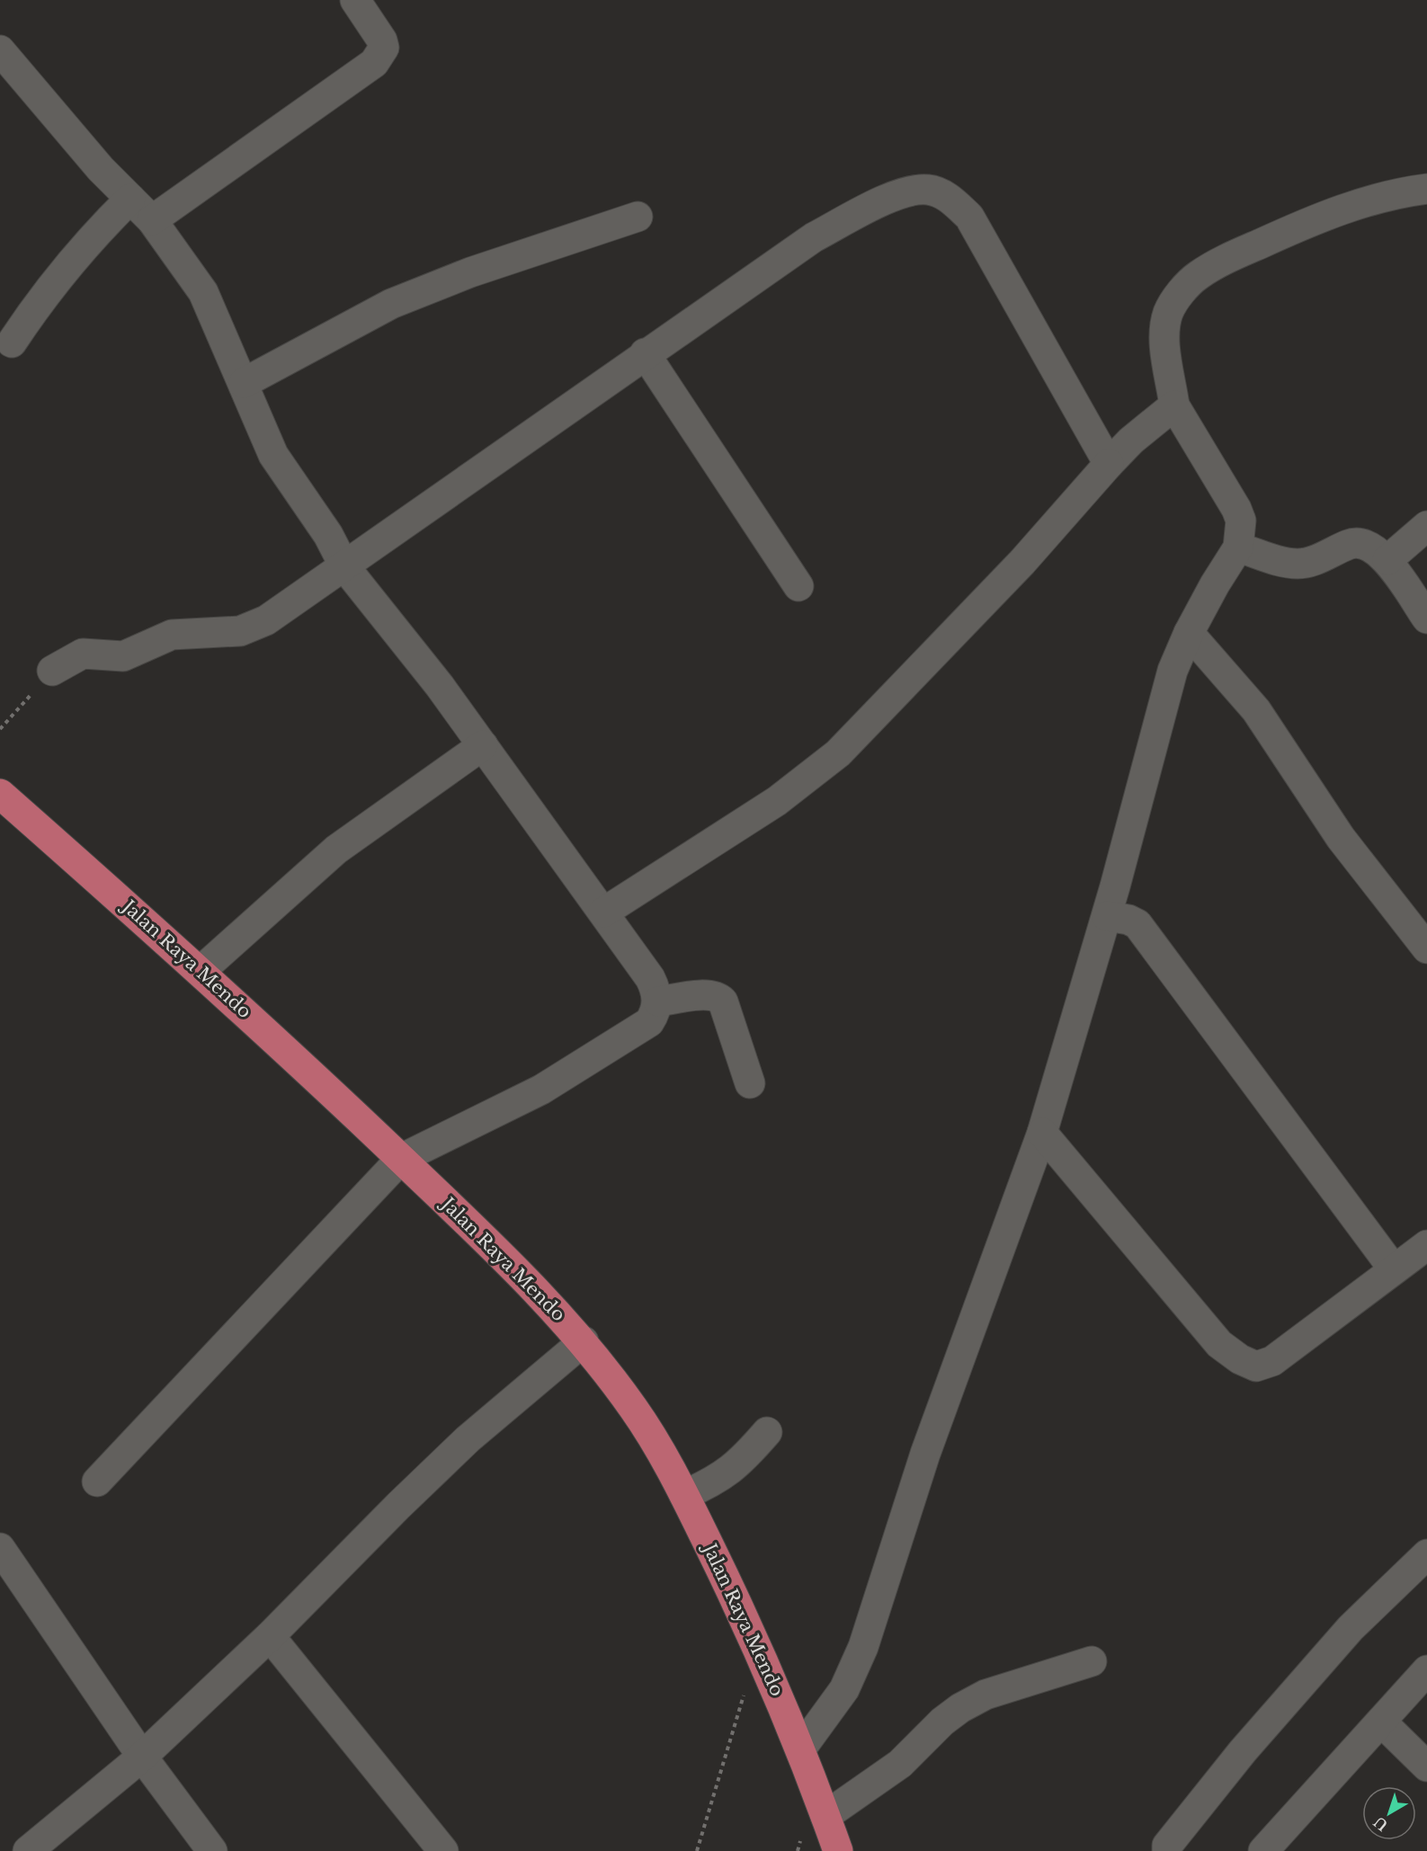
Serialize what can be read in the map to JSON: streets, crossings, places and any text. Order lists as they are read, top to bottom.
{
  "streets": {
    "highway": ["Jalan Raya Mendo"]
  },
  "north": "bottom left"
}
